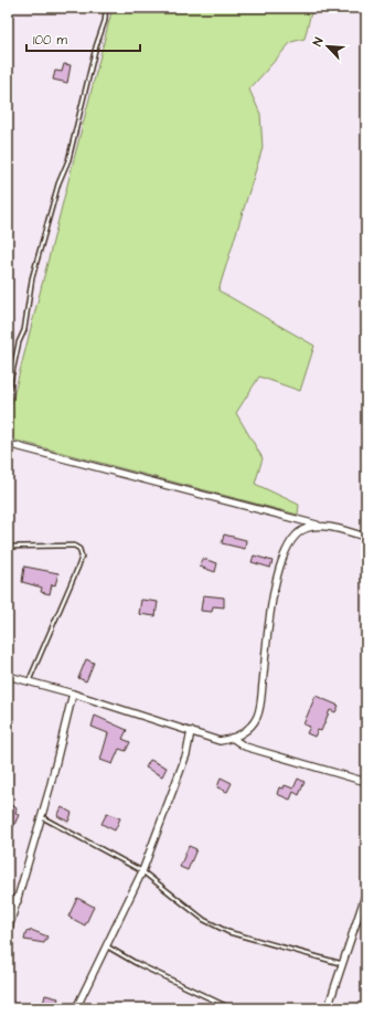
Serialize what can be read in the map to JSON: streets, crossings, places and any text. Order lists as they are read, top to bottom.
{
  "scale_bar": "100 m",
  "north": "top left"
}
